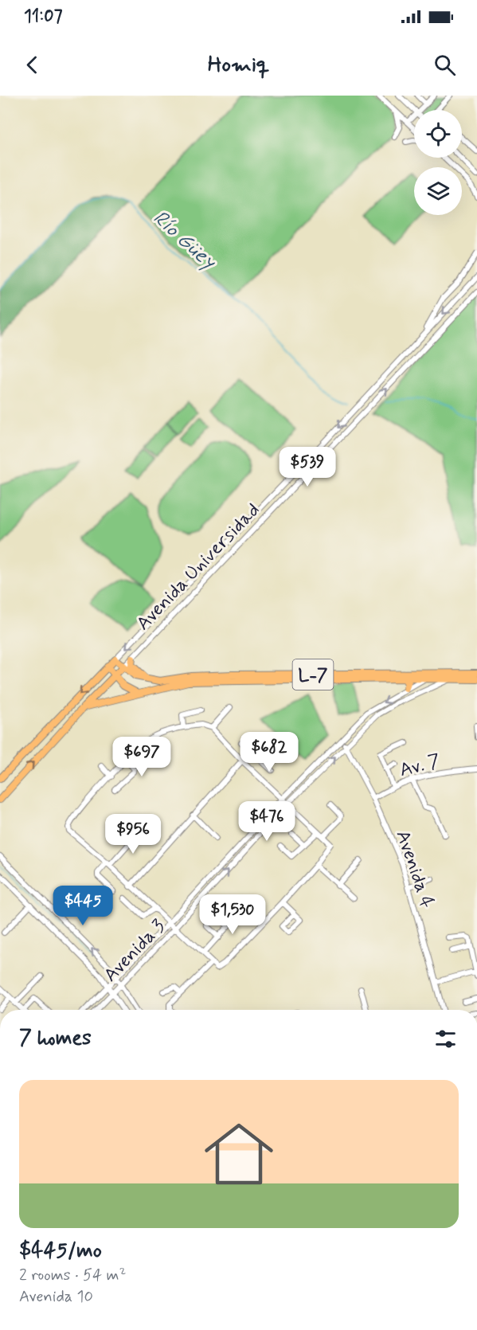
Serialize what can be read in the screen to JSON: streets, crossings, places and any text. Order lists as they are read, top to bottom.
{
  "streets": {
    "main road": ["Avenida Universidad", "L-7"],
    "street": ["Av. 7", "Avenida 4", "Avenida 3"]
  },
  "crossings": [
    ["Avenida Universidad", "L-7"],
    ["L-7", "Avenida 3"],
    ["Av. 7", "Avenida 4"],
    ["Avenida 4", "Avenida 3"]
  ],
  "water": ["Río Güey"],
  "page": {
    "status": "11:07",
    "header": "Homiq",
    "price": [
      "$539",
      "$682",
      "$697",
      "$476",
      "$956",
      "$445",
      "$1,530"
    ],
    "heading": "7 homes",
    "list": [
      {
        "name": "$445/mo",
        "note": "2 rooms · 54 m² · Avenida 10"
      }
    ]
  }
}
